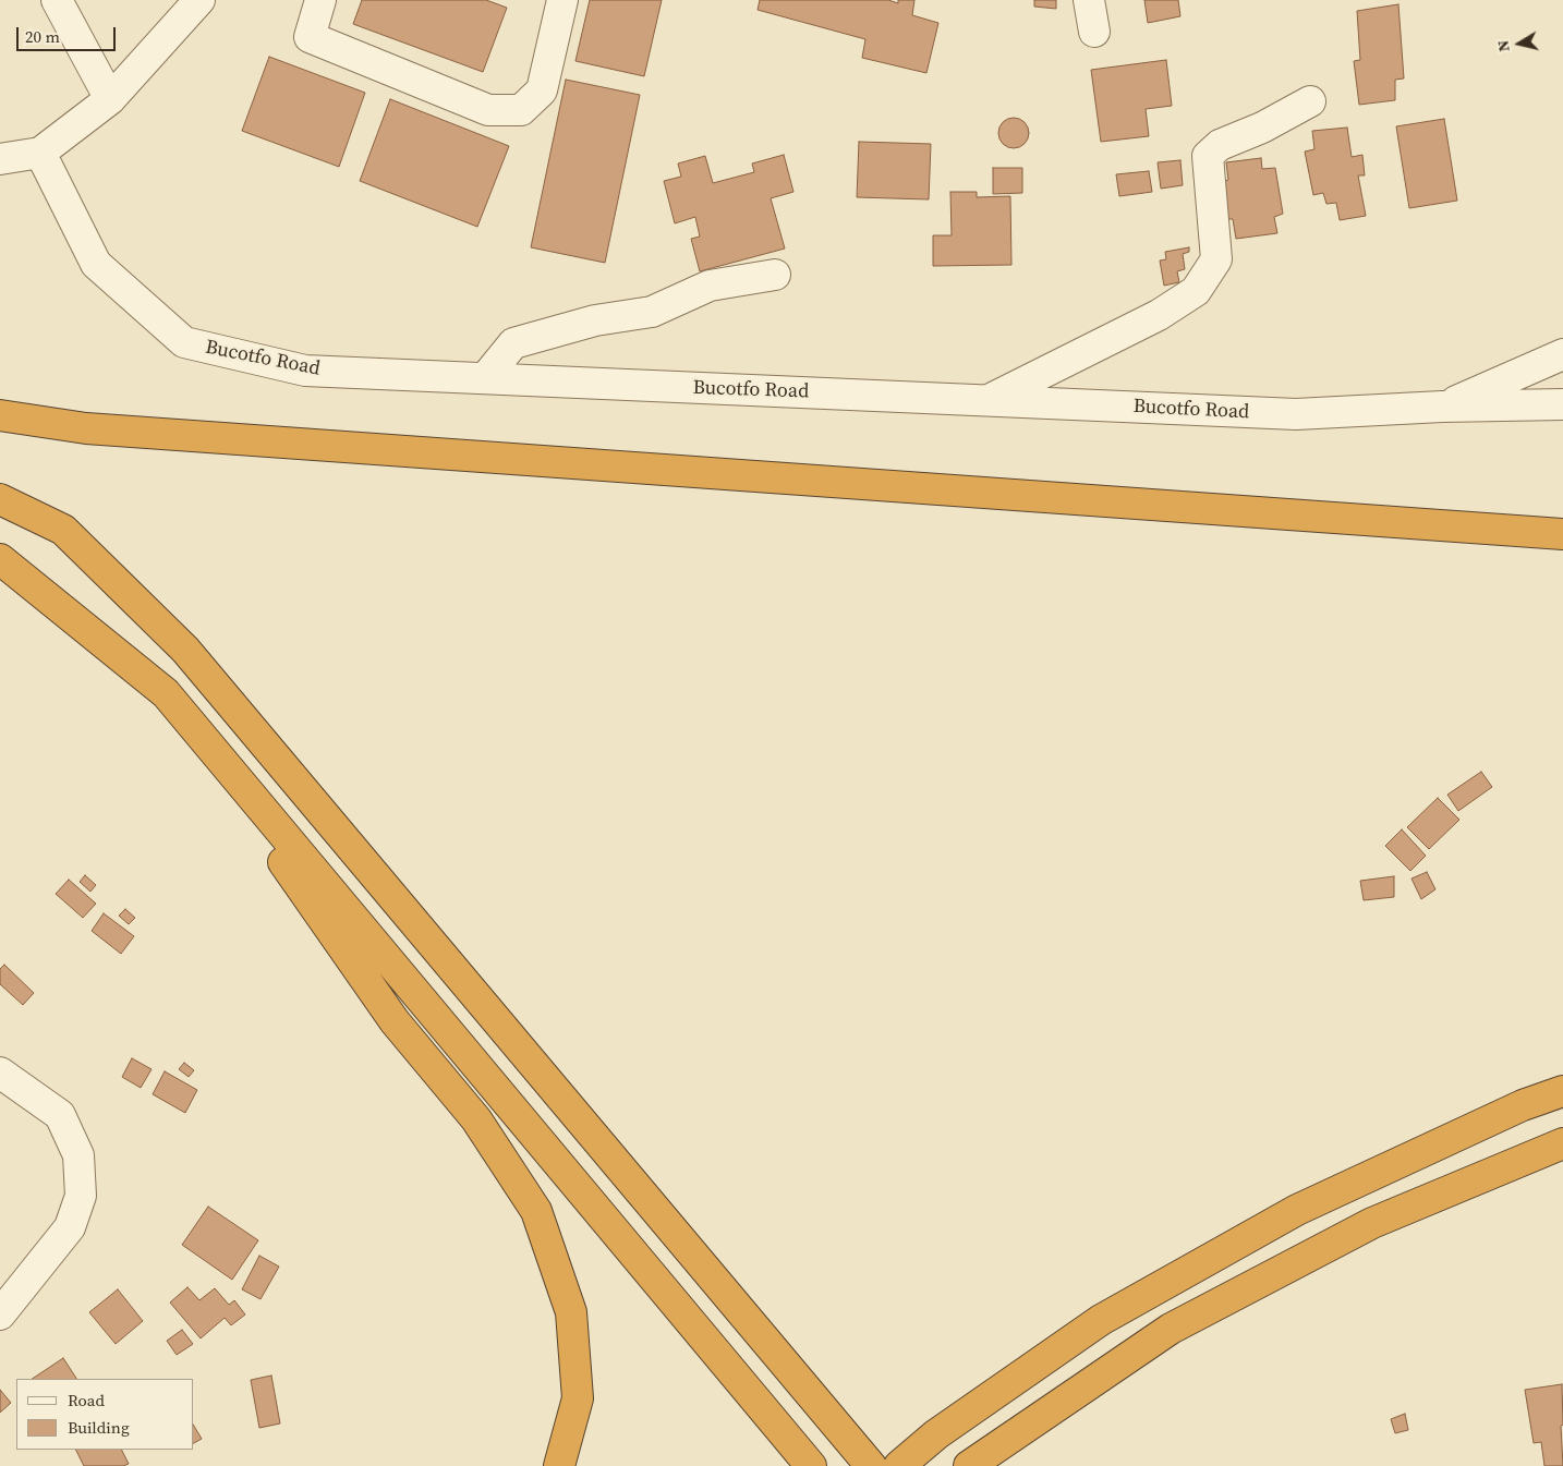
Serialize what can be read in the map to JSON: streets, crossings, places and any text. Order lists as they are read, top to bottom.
{
  "streets": {
    "street": ["Bucotfo Road"]
  },
  "legend": ["Road", "Building"],
  "scale_bar": "20 m",
  "north": "left"
}
